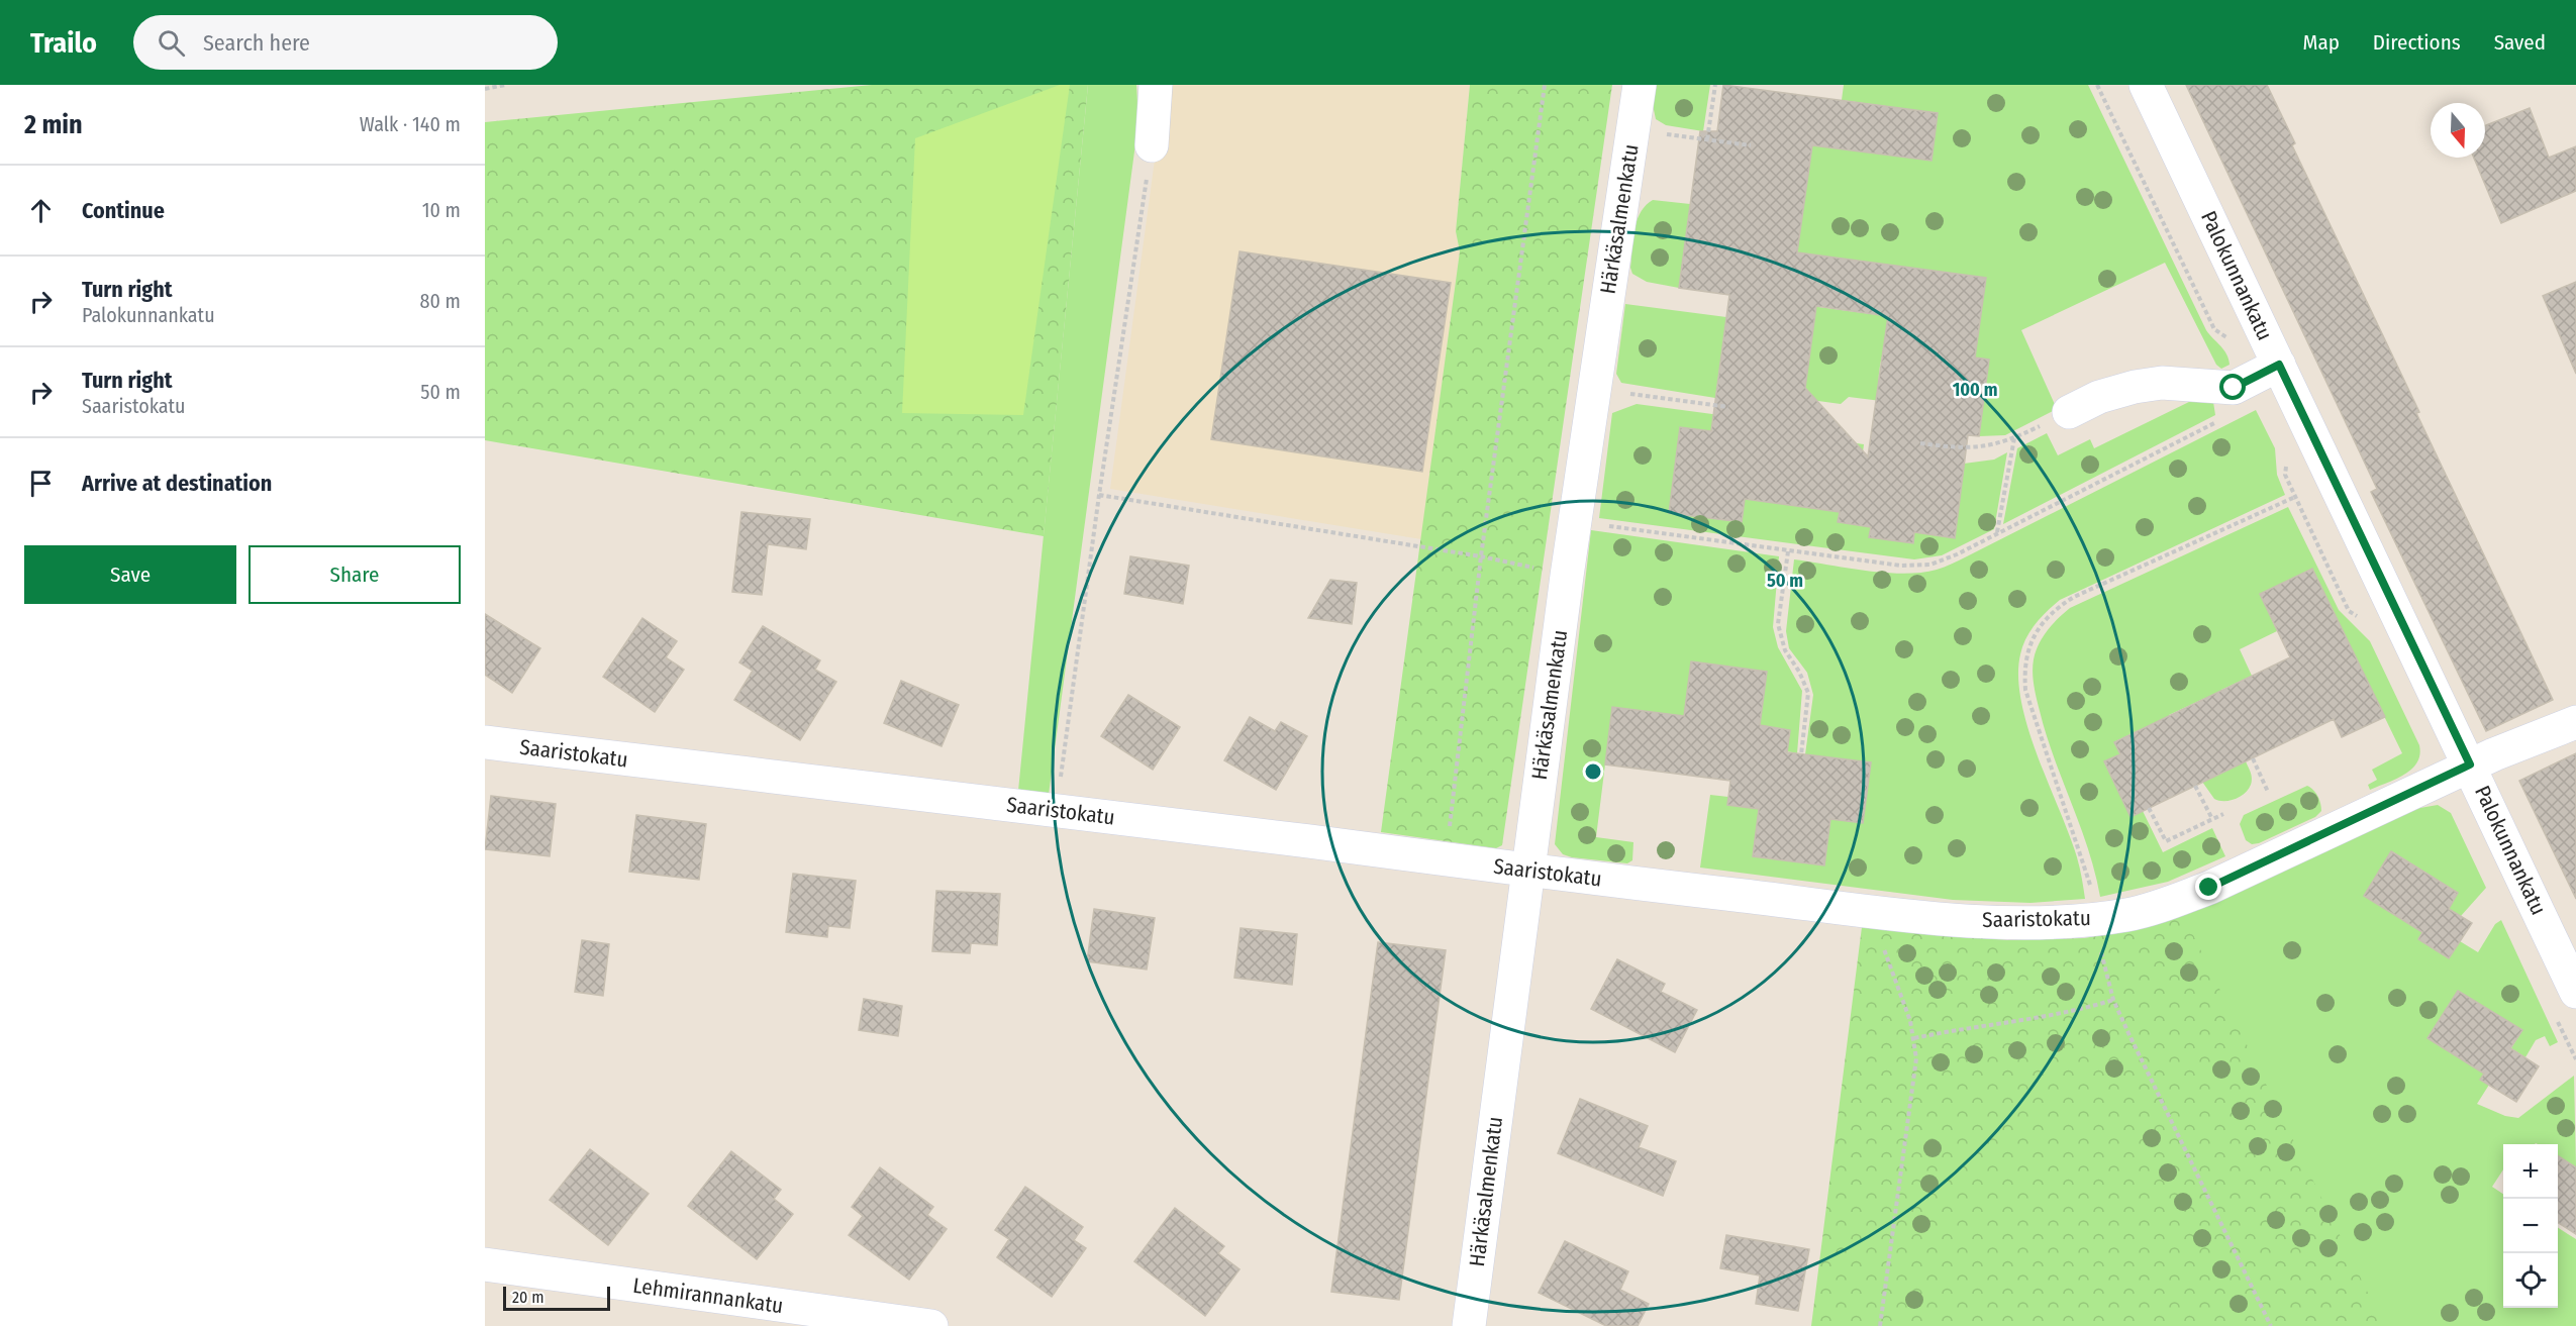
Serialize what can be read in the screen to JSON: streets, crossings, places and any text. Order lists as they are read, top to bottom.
{
  "streets": {
    "street": [
      "Härkäsalmenkatu",
      "Palokunnankatu",
      "Saaristokatu",
      "Lehmirannankatu"
    ]
  },
  "crossings": [
    ["Härkäsalmenkatu", "Saaristokatu"],
    ["Palokunnankatu", "Saaristokatu"]
  ],
  "scale_bar": "20 m",
  "north": "bottom",
  "page": {
    "header": "Trailo",
    "search": "Search here",
    "nav": ["Map", "Directions", "Saved"],
    "heading": ["2 min", "Walk · 140 m"],
    "list": [
      ["Continue", "10 m"],
      ["Turn right", "Palokunnankatu", "80 m"],
      ["Turn right", "Saaristokatu", "50 m"],
      "Arrive at destination"
    ],
    "buttons": ["Save", "Share"],
    "map_buttons": ["+", "−"],
    "scale": "20 m"
  },
  "rings": ["100 m", "50 m"]
}
